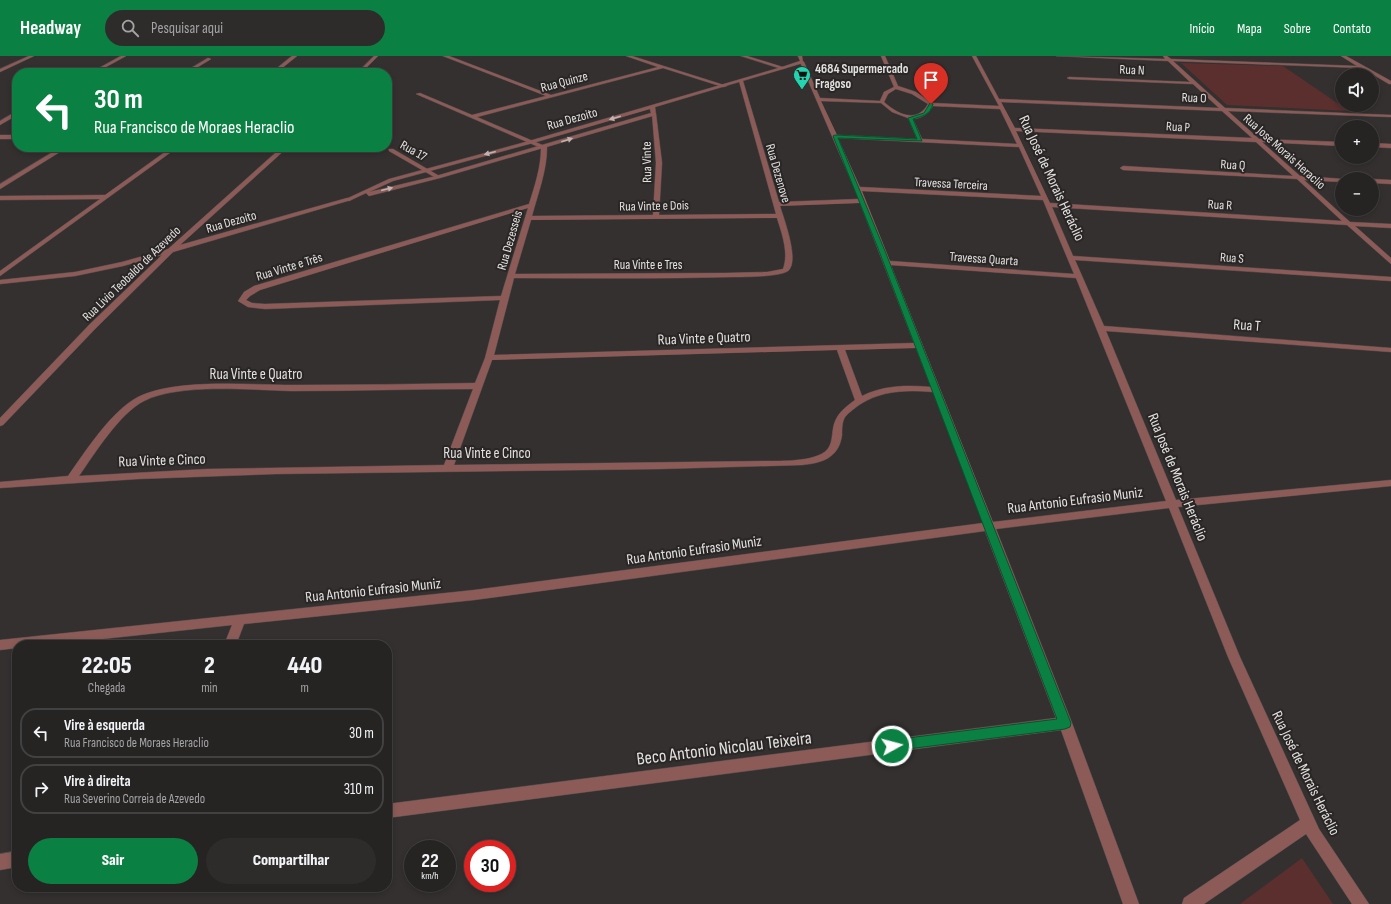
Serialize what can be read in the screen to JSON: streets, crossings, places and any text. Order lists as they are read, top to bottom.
{
  "streets": {
    "street": [
      "Rua N",
      "Rua Quinze",
      "Rua O",
      "Rua Dezoito",
      "Rua P",
      "Rua 17",
      "Rua Jose Morais Heraclio",
      "Rua Vinte",
      "Rua Q",
      "Rua Dezenove",
      "Rua José de Morais Heráclio",
      "Travessa Terceira",
      "Rua R",
      "Rua Vinte e Dois",
      "Rua Dezesseis",
      "Rua S",
      "Travessa Quarta",
      "Rua Vinte e Tres",
      "Rua Vinte e Três",
      "Rua Livio Teobaldo de Azevedo",
      "Rua T",
      "Rua Vinte e Quatro",
      "Rua Vinte e Cinco",
      "Rua Antonio Eufrasio Muniz",
      "Beco Antonio Nicolau Teixeira"
    ]
  },
  "crossings": [
    ["Rua N", "Rua Jose Morais Heraclio"],
    ["Rua O", "Rua Jose Morais Heraclio"],
    ["Rua O", "Rua José de Morais Heráclio"],
    ["Rua Dezoito", "Rua 17"],
    ["Rua Dezoito", "Rua Vinte"],
    ["Rua Dezoito", "Rua Dezenove"],
    ["Rua Dezoito", "Rua Dezesseis"],
    ["Rua Dezoito", "Rua Livio Teobaldo de Azevedo"],
    ["Rua P", "Rua Jose Morais Heraclio"],
    ["Rua P", "Rua José de Morais Heráclio"],
    ["Rua Jose Morais Heraclio", "Rua Q"],
    ["Rua Jose Morais Heraclio", "Rua R"],
    ["Rua Vinte", "Rua Vinte e Dois"],
    ["Rua Dezenove", "Rua Vinte e Dois"],
    ["Rua Dezenove", "Rua Vinte e Tres"],
    ["Rua José de Morais Heráclio", "Travessa Terceira"],
    ["Rua José de Morais Heráclio", "Rua R"],
    ["Rua José de Morais Heráclio", "Rua S"],
    ["Rua José de Morais Heráclio", "Travessa Quarta"],
    ["Rua José de Morais Heráclio", "Rua T"],
    ["Rua José de Morais Heráclio", "Rua Antonio Eufrasio Muniz"],
    ["Rua Vinte e Dois", "Rua Dezesseis"],
    ["Rua Dezesseis", "Rua Vinte e Tres"],
    ["Rua Dezesseis", "Rua Vinte e Três"],
    ["Rua Dezesseis", "Rua Vinte e Quatro"],
    ["Rua Dezesseis", "Rua Vinte e Cinco"],
    ["Rua Vinte e Quatro", "Rua Vinte e Cinco"]
  ],
  "places": {
    "supermarket": ["4684 Supermercado Fragoso"]
  },
  "page": {
    "header": "Headway",
    "search": "Pesquisar aqui",
    "nav": [
      "Início",
      "Mapa",
      "Sobre",
      "Contato"
    ],
    "map_buttons": ["+", "−"],
    "turn": ["30 m", "Rua Francisco de Moraes Heraclio"],
    "eta": [
      "22:05",
      "Chegada",
      "2",
      "min",
      "440",
      "m"
    ],
    "list": [
      {
        "name": "Vire à esquerda",
        "note": "Rua Francisco de Moraes Heraclio",
        "value": "30 m"
      },
      {
        "name": "Vire à direita",
        "note": "Rua Severino Correia de Azevedo",
        "value": "310 m"
      }
    ],
    "buttons": ["Sair", "Compartilhar"],
    "speed": "22 km/h",
    "limit": "30"
  }
}
